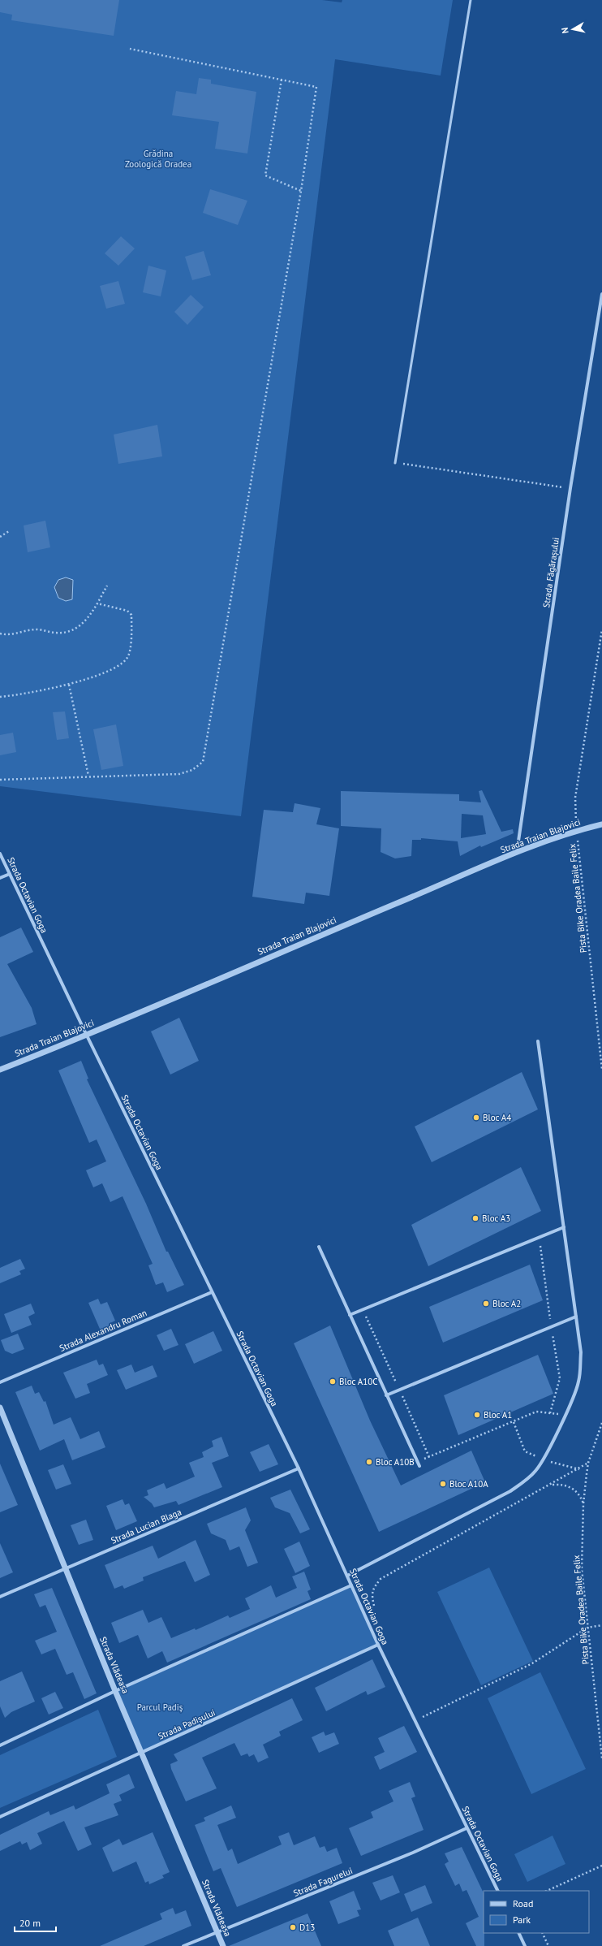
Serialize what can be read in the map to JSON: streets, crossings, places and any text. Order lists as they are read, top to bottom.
{
  "streets": {
    "street": [
      "Strada Făgărașului",
      "Strada Traian Blajovici",
      "Strada Octavian Goga",
      "Strada Alexandru Roman",
      "Strada Lucian Blaga",
      "Strada Vlădeasa",
      "Strada Padișului",
      "Strada Fagurelui"
    ],
    "path": ["Pista Bike Oradea Baile Felix"]
  },
  "crossings": [
    ["Strada Făgărașului", "Strada Traian Blajovici"],
    ["Strada Traian Blajovici", "Strada Octavian Goga"],
    ["Strada Traian Blajovici", "Pista Bike Oradea Baile Felix"],
    ["Strada Octavian Goga", "Strada Alexandru Roman"],
    ["Strada Octavian Goga", "Strada Lucian Blaga"],
    ["Strada Octavian Goga", "Strada Padișului"],
    ["Strada Octavian Goga", "Strada Fagurelui"],
    ["Strada Lucian Blaga", "Strada Vlădeasa"],
    ["Strada Vlădeasa", "Strada Padișului"],
    ["Strada Vlădeasa", "Strada Fagurelui"]
  ],
  "parks": ["Grădina Zoologică Oradea", "Parcul Padiș"],
  "places": [
    "Bloc A4",
    "Bloc A3",
    "Bloc A2",
    "Bloc A10C",
    "Bloc A1",
    "Bloc A10B",
    "Bloc A10A",
    "D13"
  ],
  "legend": ["Road", "Park"],
  "scale_bar": "20 m",
  "north": "left"
}
